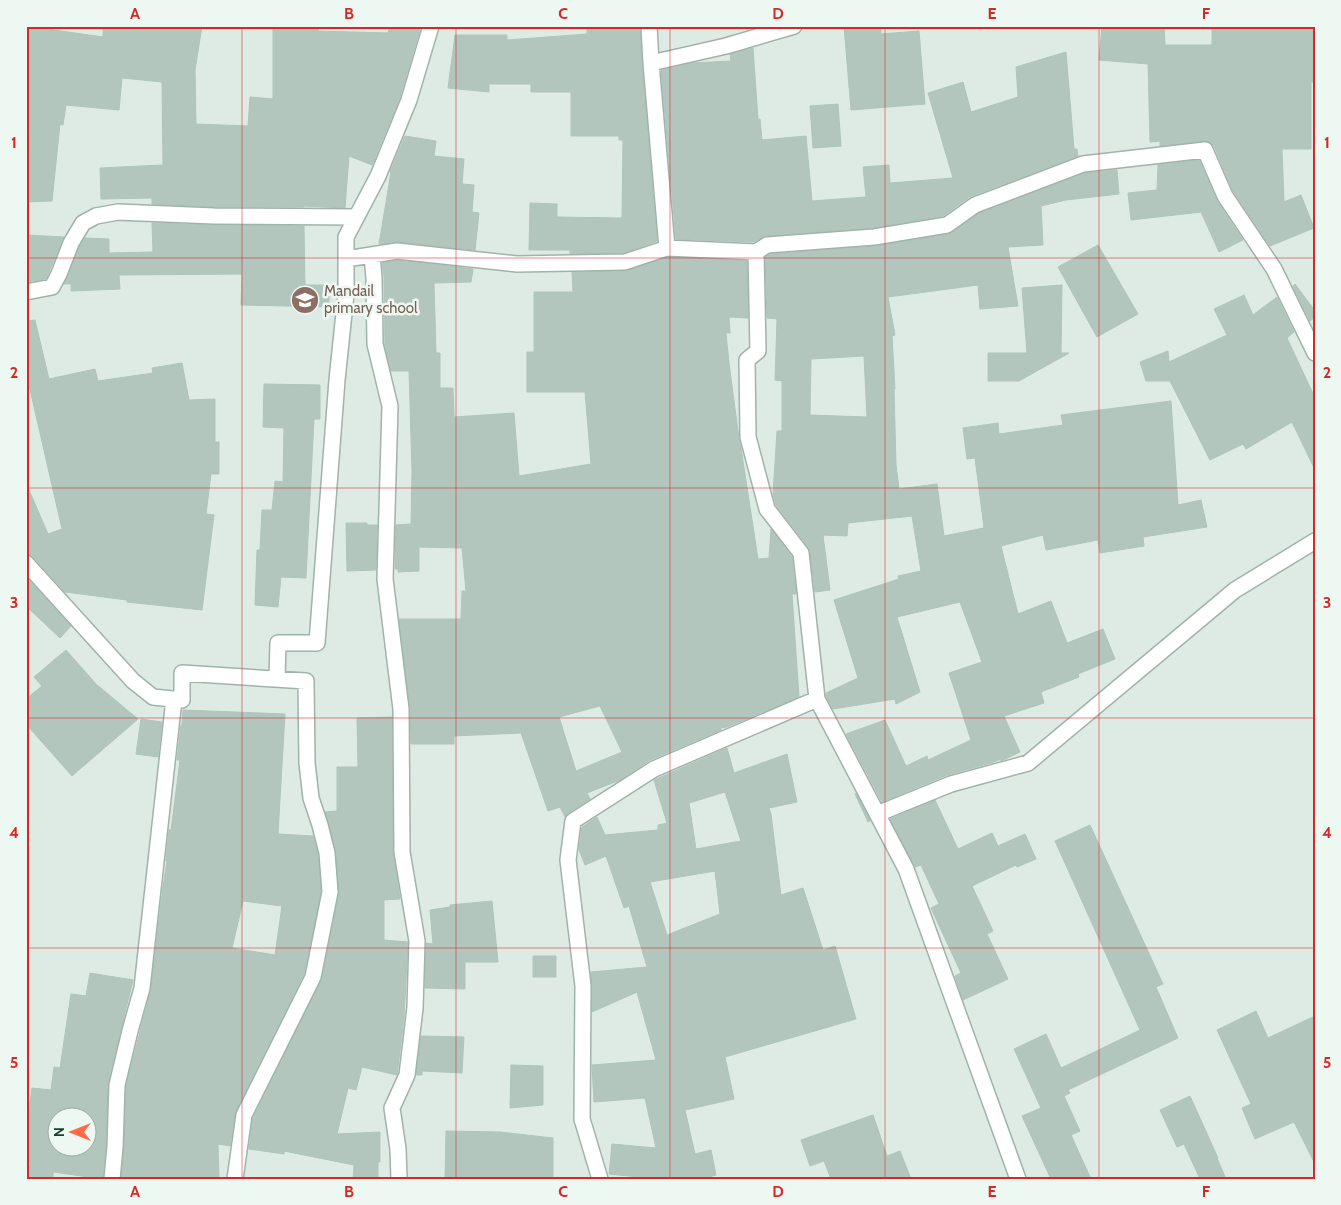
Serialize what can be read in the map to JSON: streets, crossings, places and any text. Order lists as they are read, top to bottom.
{
  "places": {
    "school or university": ["Mandail primary school"]
  },
  "north": "left",
  "grid": {
    "columns": [
      "A",
      "B",
      "C",
      "D",
      "E",
      "F"
    ],
    "rows": [
      "1",
      "2",
      "3",
      "4",
      "5"
    ]
  }
}
